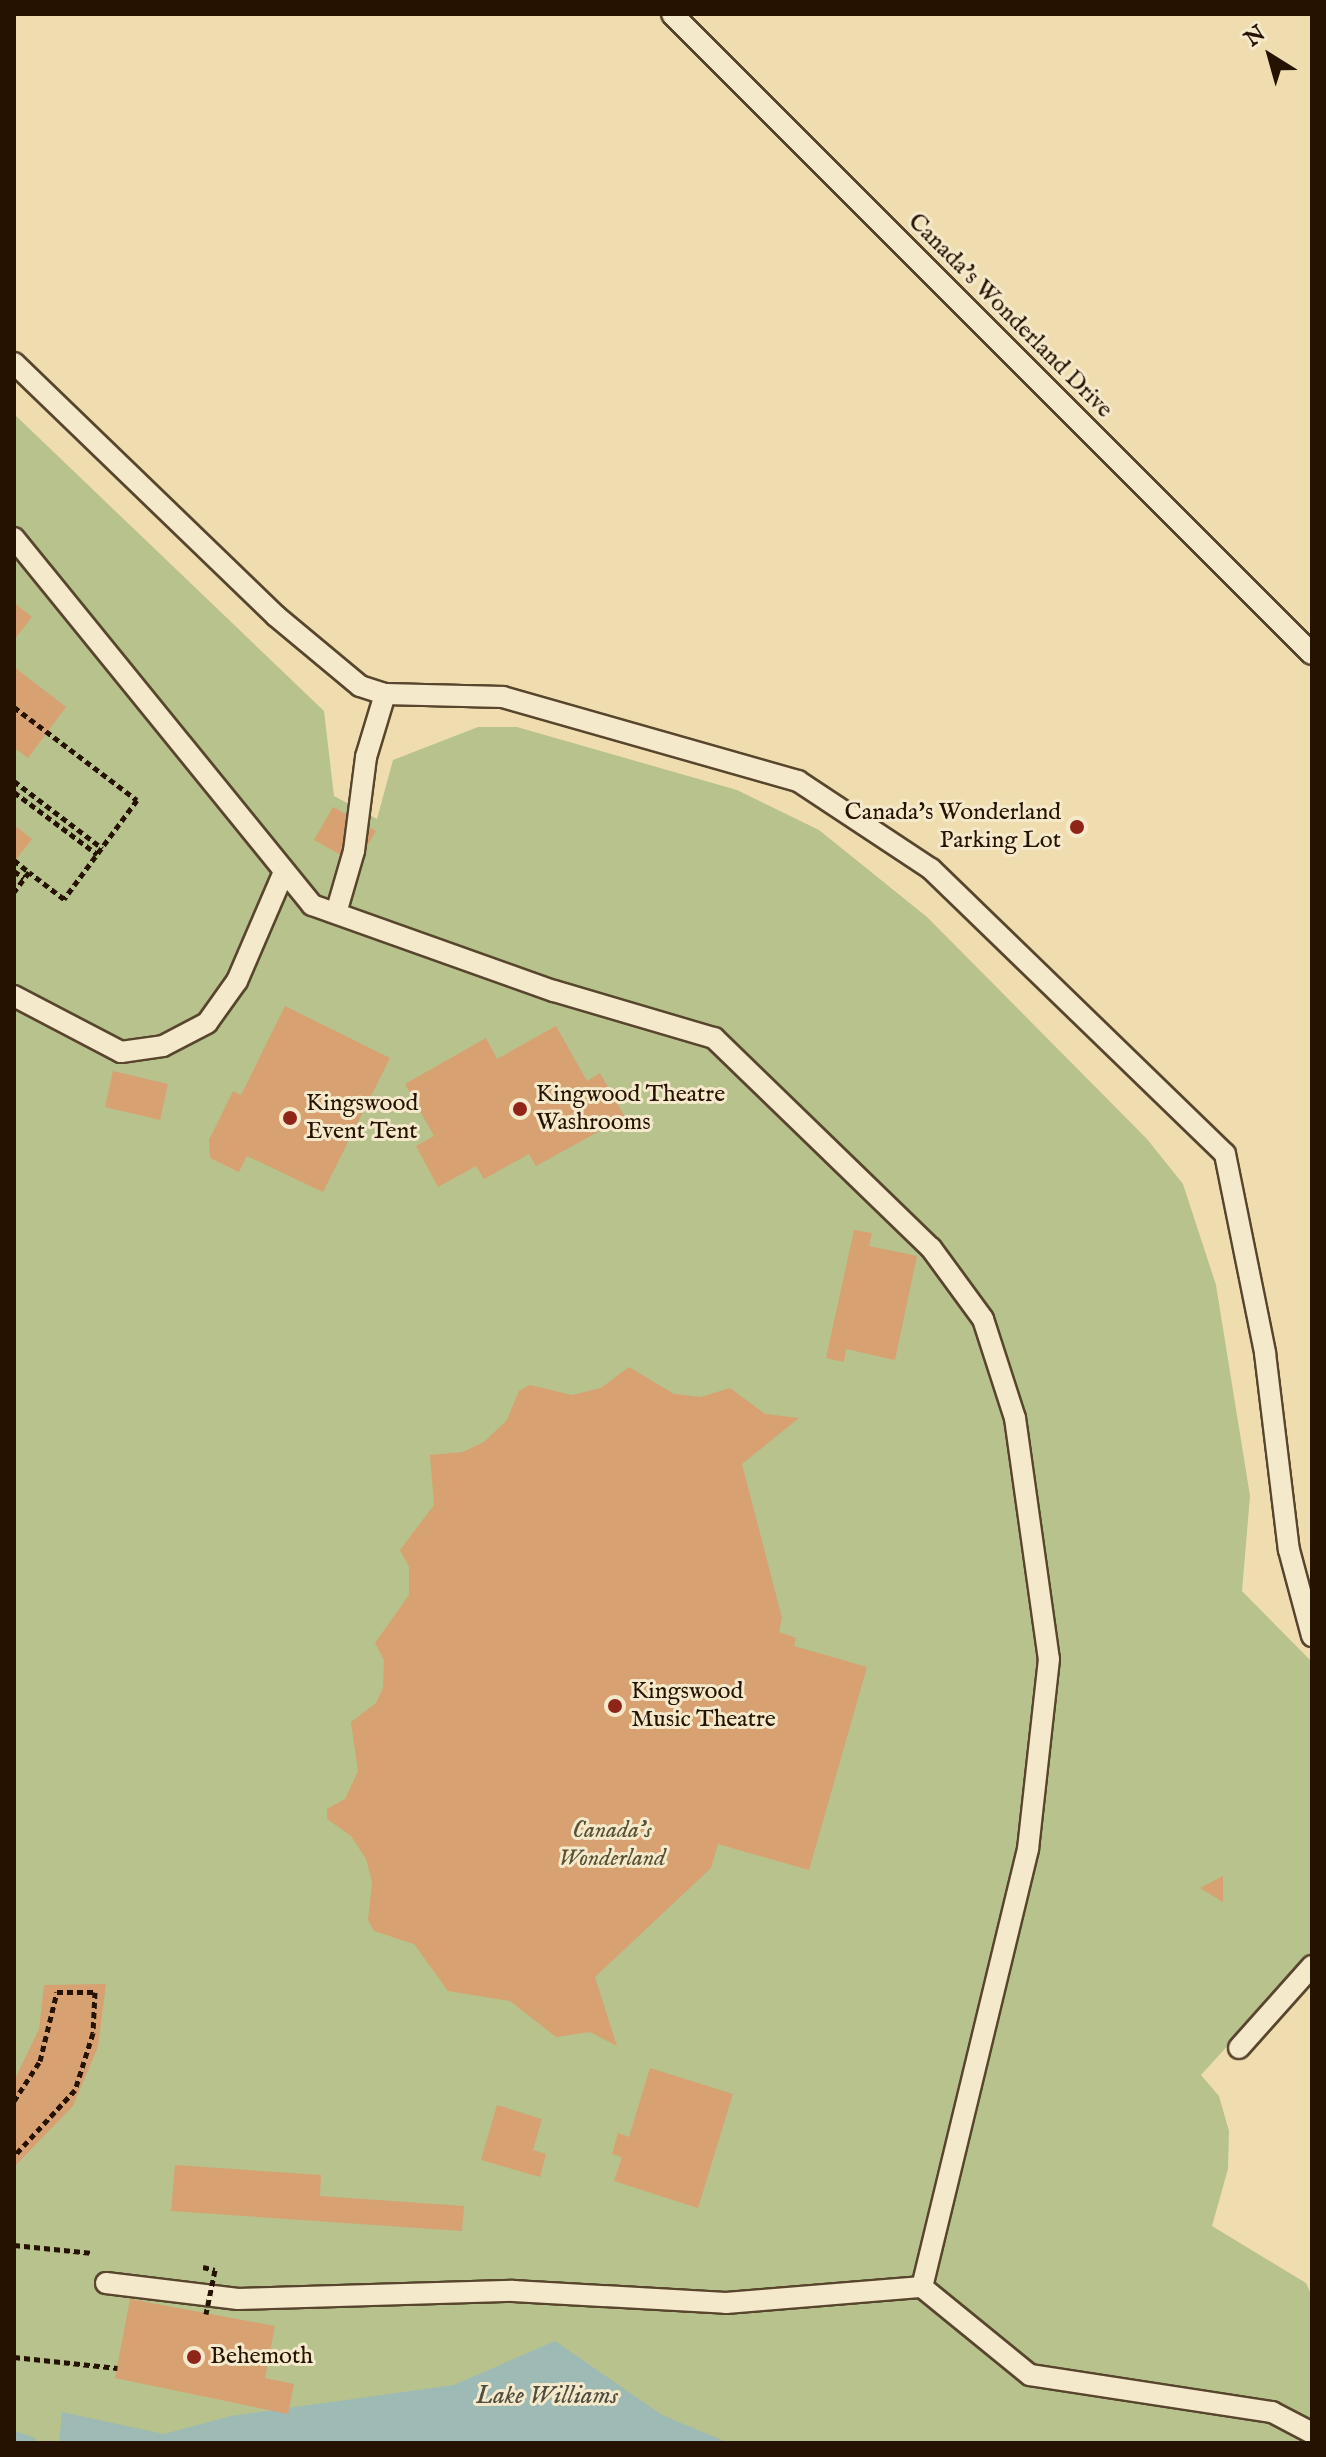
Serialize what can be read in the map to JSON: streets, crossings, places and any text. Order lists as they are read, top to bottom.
{
  "streets": {
    "lane": ["Canada's Wonderland Drive"]
  },
  "water": ["Lake Williams"],
  "parks": ["Canada's Wonderland"],
  "places": [
    "Canada's Wonderland Parking Lot",
    "Kingwood Theatre Washrooms",
    "Kingswood Event Tent",
    "Kingswood Music Theatre",
    "Behemoth"
  ],
  "north": "top left"
}
